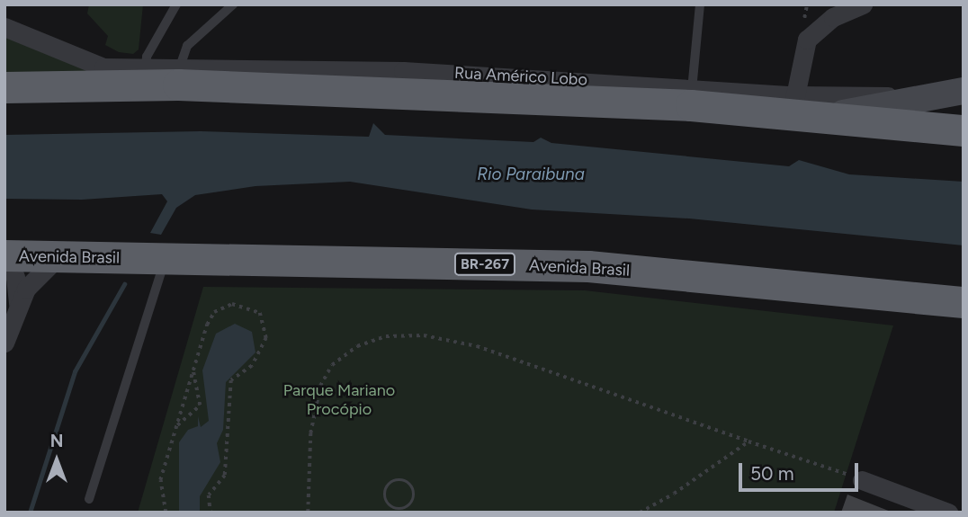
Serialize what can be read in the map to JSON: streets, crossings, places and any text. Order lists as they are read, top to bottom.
{
  "streets": {
    "highway": ["Avenida Brasil", "BR-267"]
  },
  "water": ["Rio Paraibuna"],
  "parks": ["Parque Mariano Procópio"],
  "scale_bar": "50 m",
  "north": "top"
}
